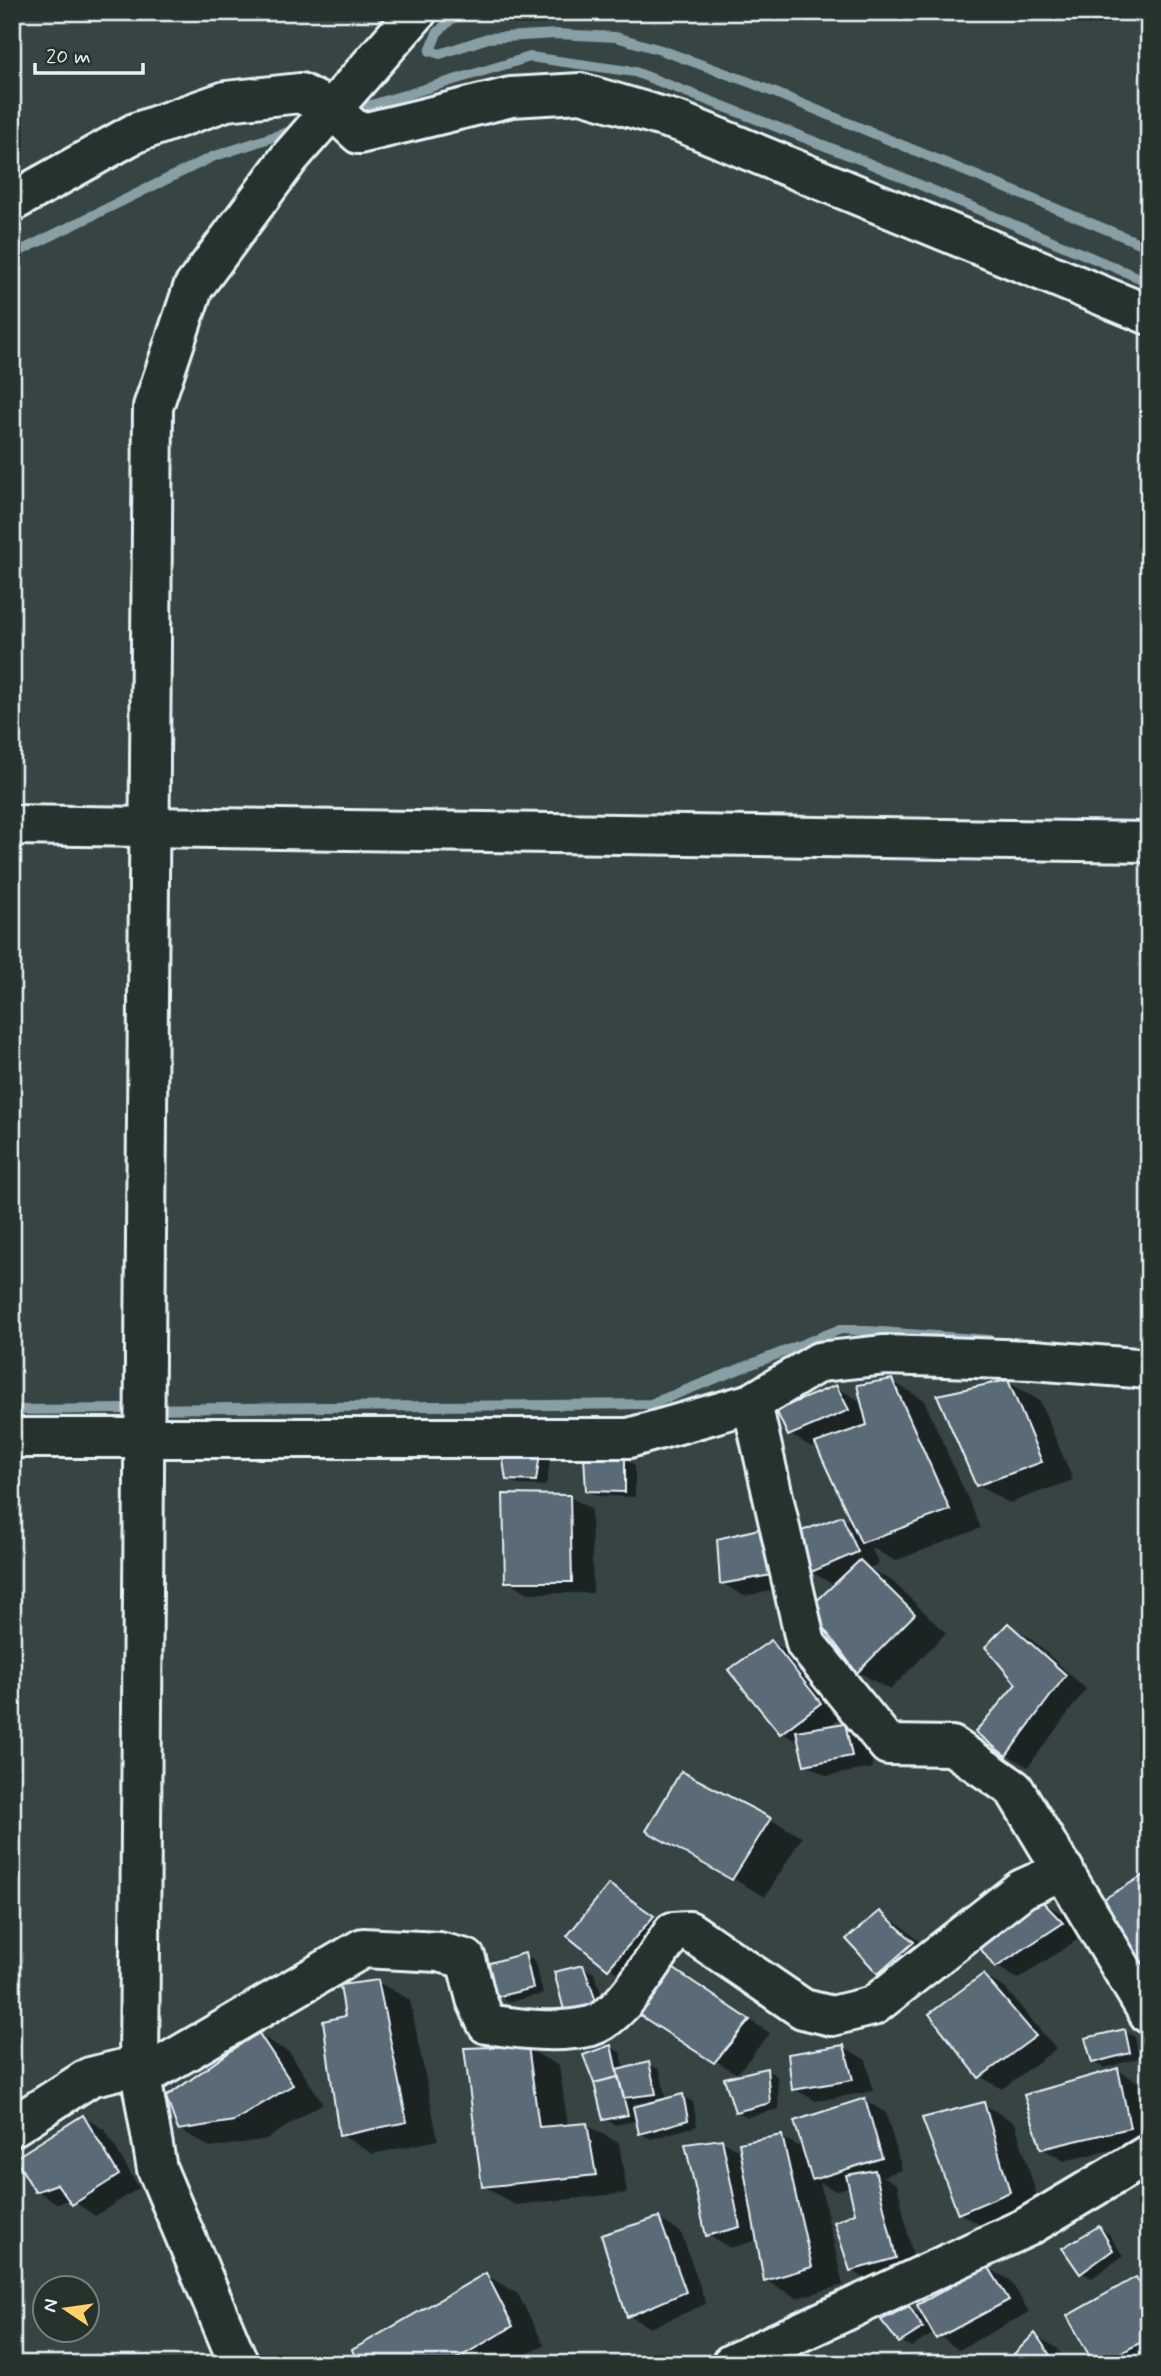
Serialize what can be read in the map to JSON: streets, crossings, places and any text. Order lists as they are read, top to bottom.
{
  "scale_bar": "20 m",
  "north": "left"
}
